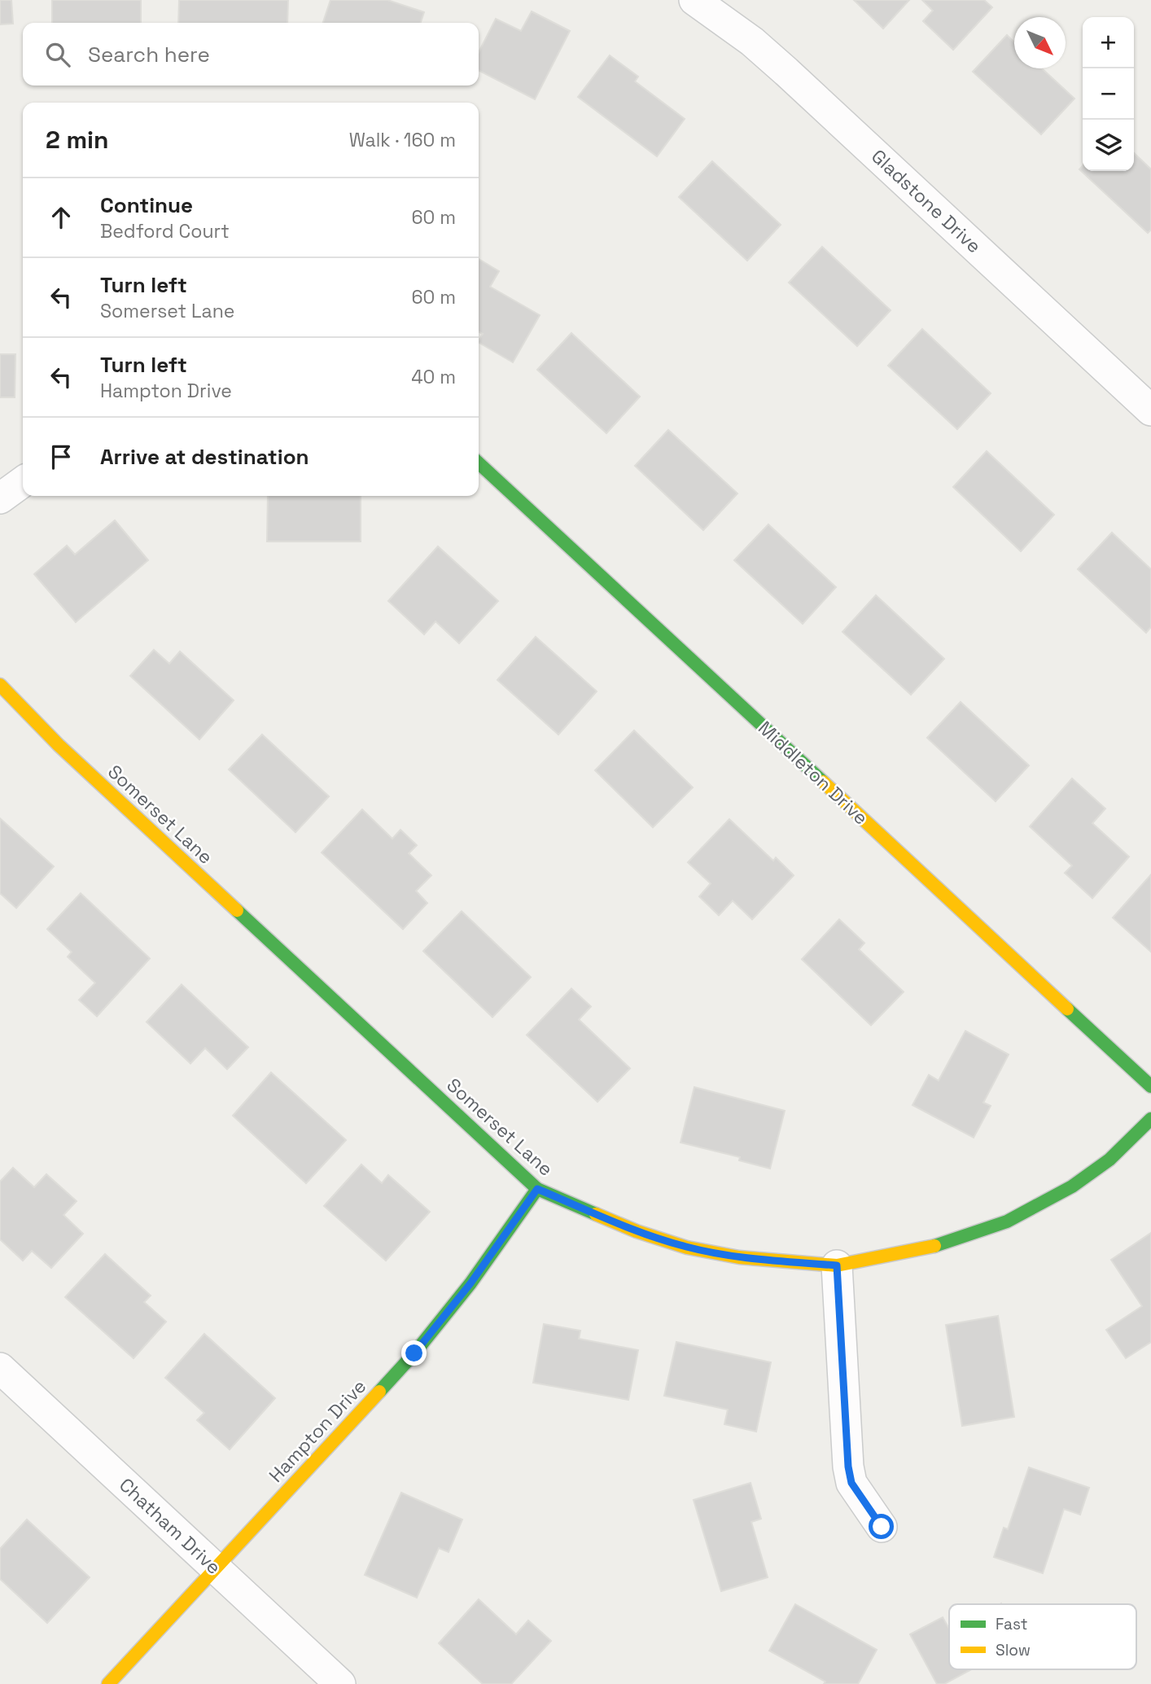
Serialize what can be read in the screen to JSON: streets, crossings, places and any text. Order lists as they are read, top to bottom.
{
  "streets": {
    "street": [
      "Gladstone Drive",
      "Middleton Drive",
      "Somerset Lane",
      "Hampton Drive",
      "Chatham Drive"
    ]
  },
  "crossings": [
    ["Somerset Lane", "Hampton Drive"],
    ["Hampton Drive", "Chatham Drive"]
  ],
  "legend": ["Fast", "Slow"],
  "north": "bottom right",
  "page": {
    "map_buttons": ["+", "−"],
    "search": "Search here",
    "heading": ["2 min", "Walk · 160 m"],
    "list": [
      ["Continue", "Bedford Court", "60 m"],
      ["Turn left", "Somerset Lane", "60 m"],
      ["Turn left", "Hampton Drive", "40 m"],
      "Arrive at destination"
    ]
  }
}
